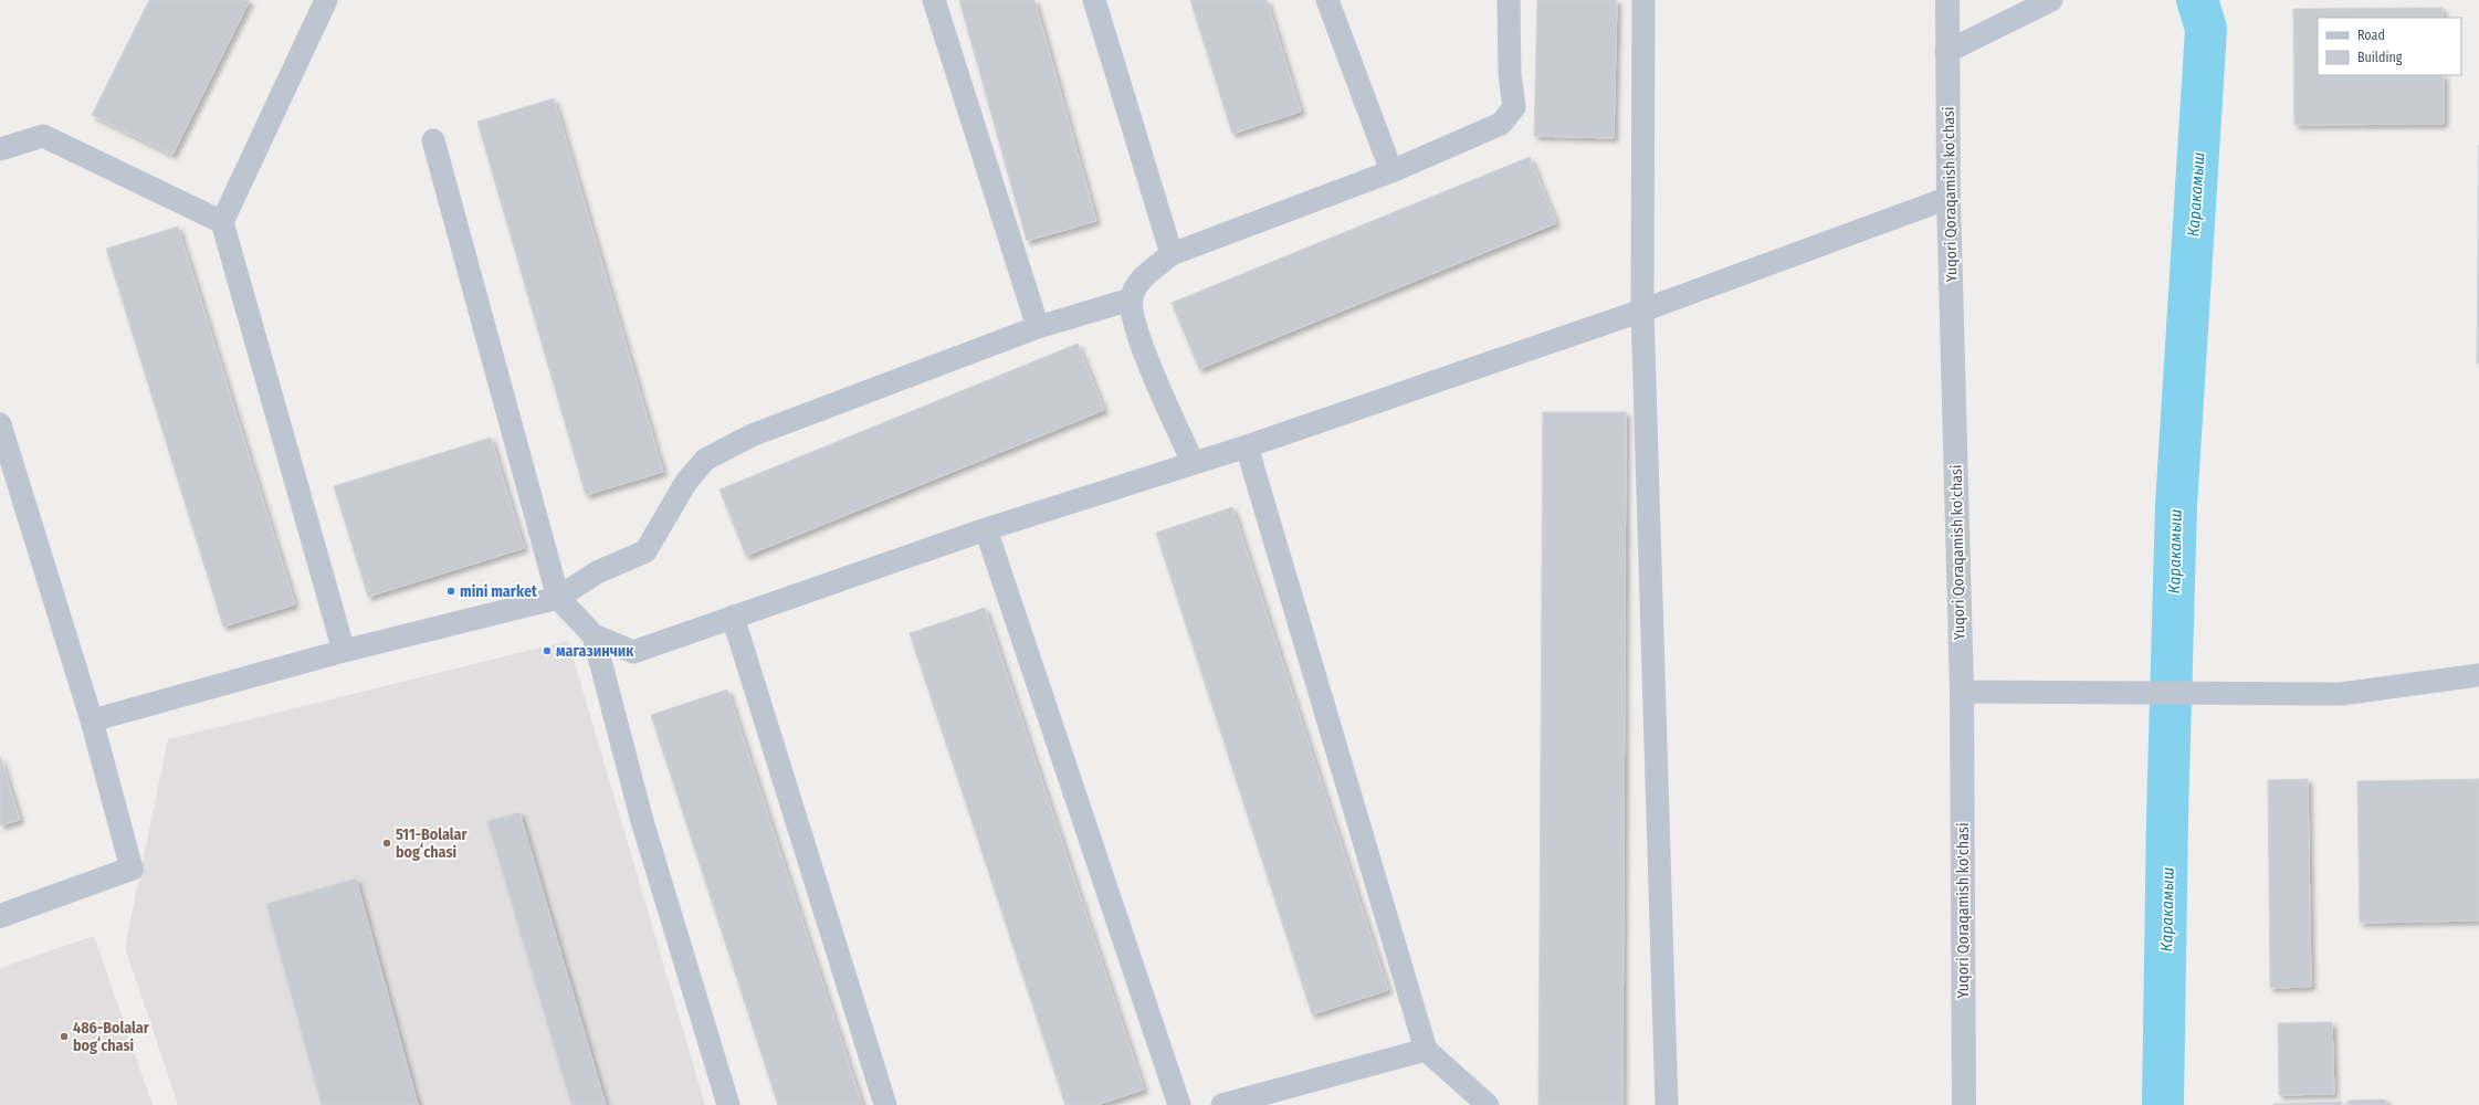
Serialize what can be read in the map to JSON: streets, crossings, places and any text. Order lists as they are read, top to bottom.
{
  "streets": {
    "street": ["Yuqori Qoraqamish ko'chasi"]
  },
  "water": ["Каракамыш"],
  "places": [
    "mini market",
    "магазинчик",
    "511-Bolalar bogʻchasi",
    "486-Bolalar bogʻchasi"
  ],
  "legend": ["Road", "Building"]
}
